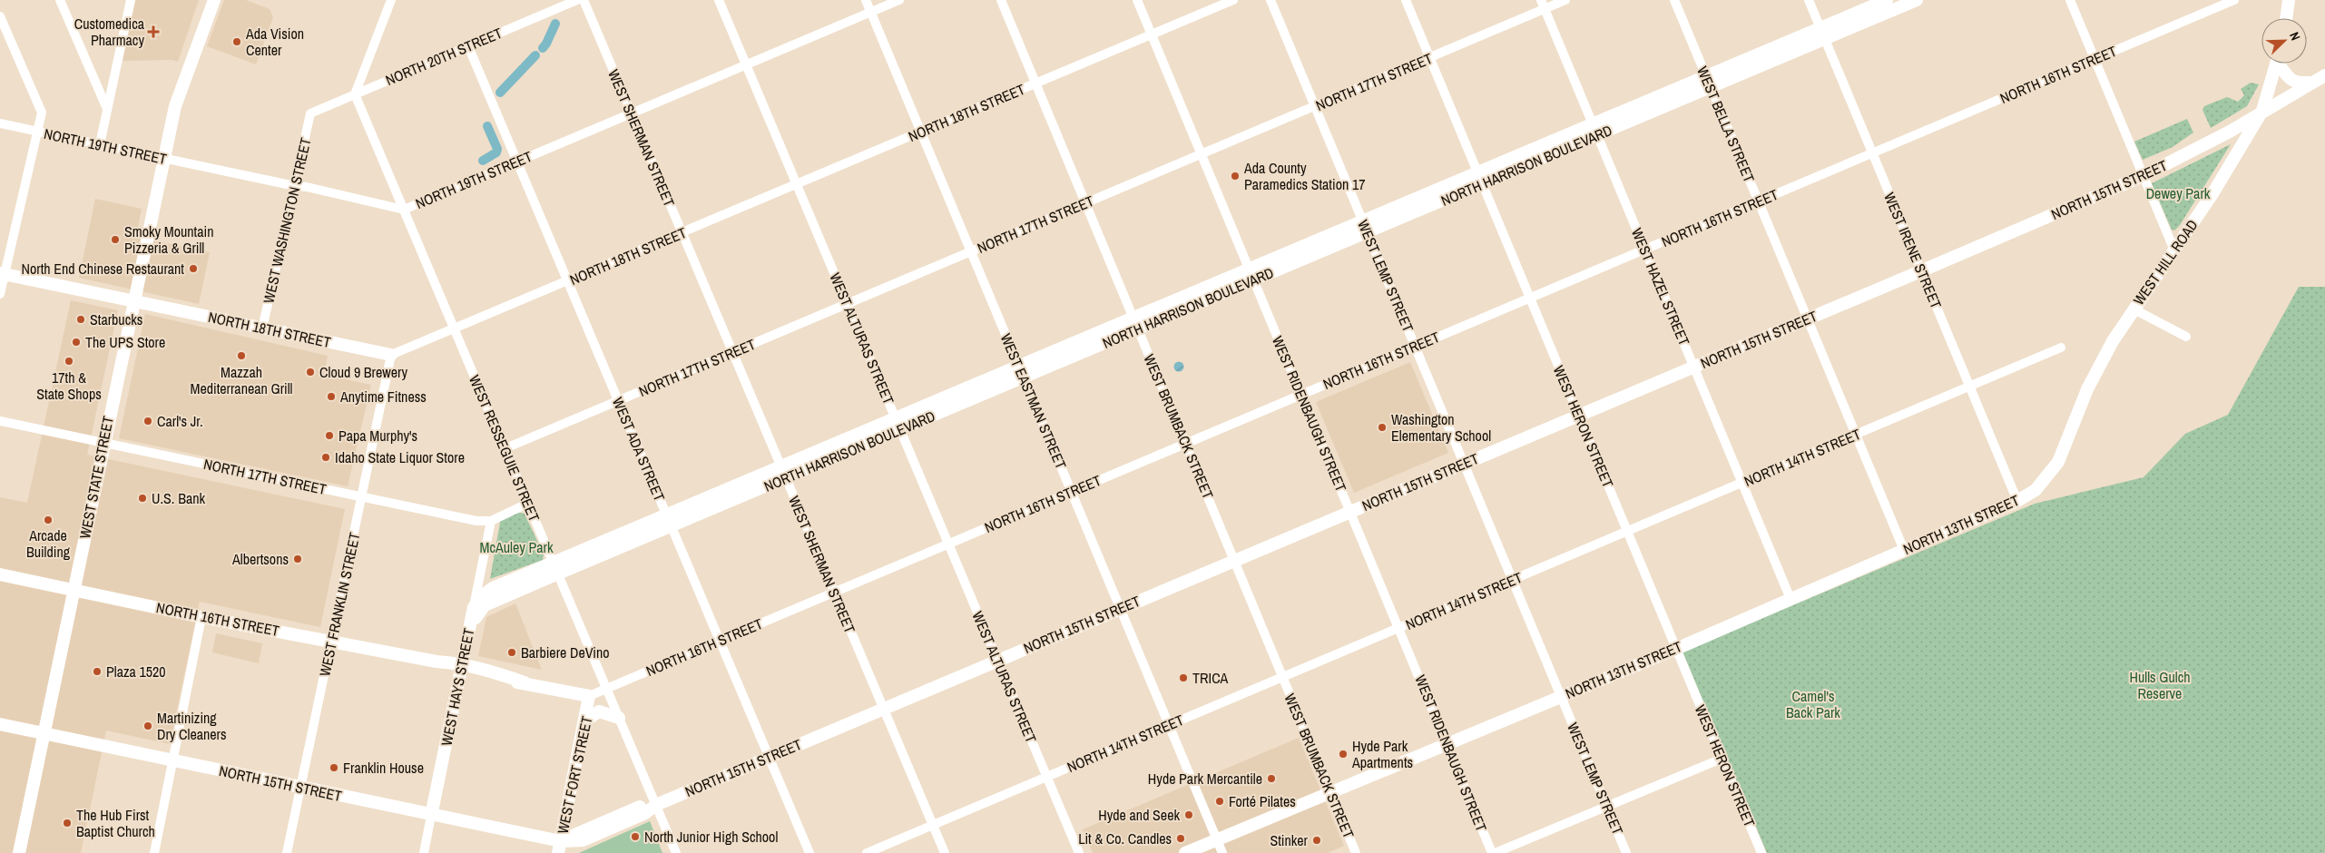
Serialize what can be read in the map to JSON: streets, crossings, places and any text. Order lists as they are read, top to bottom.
{
  "streets": {
    "street": [
      "NORTH 20TH STREET",
      "NORTH 16TH STREET",
      "NORTH 17TH STREET",
      "NORTH 18TH STREET",
      "WEST BELLA STREET",
      "WEST SHERMAN STREET",
      "NORTH 19TH STREET",
      "NORTH HARRISON BOULEVARD",
      "NORTH 15TH STREET",
      "WEST WASHINGTON STREET",
      "WEST IRENE STREET",
      "WEST HILL ROAD",
      "WEST LEMP STREET",
      "WEST HAZEL STREET",
      "WEST ALTURAS STREET",
      "WEST EASTMAN STREET",
      "WEST RIDENBAUGH STREET",
      "WEST BRUMBACK STREET",
      "WEST HERON STREET",
      "WEST RESSEGUIE STREET",
      "WEST ADA STREET",
      "NORTH 14TH STREET",
      "WEST STATE STREET",
      "NORTH 13TH STREET",
      "WEST FRANKLIN STREET",
      "WEST HAYS STREET",
      "WEST FORT STREET"
    ]
  },
  "crossings": [
    ["NORTH 20TH STREET", "WEST WASHINGTON STREET"],
    ["NORTH 20TH STREET", "WEST RESSEGUIE STREET"],
    ["NORTH 20TH STREET", "WEST ADA STREET"],
    ["NORTH 16TH STREET", "WEST BELLA STREET"],
    ["NORTH 16TH STREET", "WEST SHERMAN STREET"],
    ["NORTH 16TH STREET", "WEST IRENE STREET"],
    ["NORTH 16TH STREET", "WEST LEMP STREET"],
    ["NORTH 16TH STREET", "WEST HAZEL STREET"],
    ["NORTH 16TH STREET", "WEST ALTURAS STREET"],
    ["NORTH 16TH STREET", "WEST EASTMAN STREET"],
    ["NORTH 16TH STREET", "WEST RIDENBAUGH STREET"],
    ["NORTH 16TH STREET", "WEST BRUMBACK STREET"],
    ["NORTH 16TH STREET", "WEST HERON STREET"],
    ["NORTH 16TH STREET", "WEST RESSEGUIE STREET"],
    ["NORTH 16TH STREET", "WEST ADA STREET"],
    ["NORTH 16TH STREET", "WEST STATE STREET"],
    ["NORTH 16TH STREET", "WEST FRANKLIN STREET"],
    ["NORTH 16TH STREET", "WEST HAYS STREET"],
    ["NORTH 16TH STREET", "WEST FORT STREET"],
    ["NORTH 17TH STREET", "WEST SHERMAN STREET"],
    ["NORTH 17TH STREET", "WEST LEMP STREET"],
    ["NORTH 17TH STREET", "WEST HAZEL STREET"],
    ["NORTH 17TH STREET", "WEST ALTURAS STREET"],
    ["NORTH 17TH STREET", "WEST EASTMAN STREET"],
    ["NORTH 17TH STREET", "WEST RIDENBAUGH STREET"],
    ["NORTH 17TH STREET", "WEST BRUMBACK STREET"],
    ["NORTH 17TH STREET", "WEST HERON STREET"],
    ["NORTH 17TH STREET", "WEST RESSEGUIE STREET"],
    ["NORTH 17TH STREET", "WEST ADA STREET"],
    ["NORTH 17TH STREET", "WEST STATE STREET"],
    ["NORTH 17TH STREET", "WEST FRANKLIN STREET"],
    ["NORTH 17TH STREET", "WEST HAYS STREET"],
    ["NORTH 18TH STREET", "WEST SHERMAN STREET"],
    ["NORTH 18TH STREET", "WEST WASHINGTON STREET"],
    ["NORTH 18TH STREET", "WEST ALTURAS STREET"],
    ["NORTH 18TH STREET", "WEST EASTMAN STREET"],
    ["NORTH 18TH STREET", "WEST RIDENBAUGH STREET"],
    ["NORTH 18TH STREET", "WEST BRUMBACK STREET"],
    ["NORTH 18TH STREET", "WEST RESSEGUIE STREET"],
    ["NORTH 18TH STREET", "WEST ADA STREET"],
    ["NORTH 18TH STREET", "WEST STATE STREET"],
    ["NORTH 18TH STREET", "WEST FRANKLIN STREET"],
    ["WEST BELLA STREET", "NORTH HARRISON BOULEVARD"],
    ["WEST BELLA STREET", "NORTH 15TH STREET"],
    ["WEST BELLA STREET", "NORTH 14TH STREET"],
    ["WEST BELLA STREET", "NORTH 13TH STREET"],
    ["WEST SHERMAN STREET", "NORTH 19TH STREET"],
    ["WEST SHERMAN STREET", "NORTH HARRISON BOULEVARD"],
    ["WEST SHERMAN STREET", "NORTH 15TH STREET"],
    ["WEST SHERMAN STREET", "NORTH 14TH STREET"],
    ["NORTH 19TH STREET", "WEST WASHINGTON STREET"],
    ["NORTH 19TH STREET", "WEST ALTURAS STREET"],
    ["NORTH 19TH STREET", "WEST EASTMAN STREET"],
    ["NORTH 19TH STREET", "WEST RESSEGUIE STREET"],
    ["NORTH 19TH STREET", "WEST ADA STREET"],
    ["NORTH 19TH STREET", "WEST STATE STREET"],
    ["NORTH HARRISON BOULEVARD", "WEST IRENE STREET"],
    ["NORTH HARRISON BOULEVARD", "WEST LEMP STREET"],
    ["NORTH HARRISON BOULEVARD", "WEST HAZEL STREET"],
    ["NORTH HARRISON BOULEVARD", "WEST ALTURAS STREET"],
    ["NORTH HARRISON BOULEVARD", "WEST EASTMAN STREET"],
    ["NORTH HARRISON BOULEVARD", "WEST RIDENBAUGH STREET"],
    ["NORTH HARRISON BOULEVARD", "WEST BRUMBACK STREET"],
    ["NORTH HARRISON BOULEVARD", "WEST HERON STREET"],
    ["NORTH HARRISON BOULEVARD", "WEST RESSEGUIE STREET"],
    ["NORTH HARRISON BOULEVARD", "WEST ADA STREET"],
    ["NORTH HARRISON BOULEVARD", "WEST HAYS STREET"],
    ["NORTH 15TH STREET", "WEST IRENE STREET"],
    ["NORTH 15TH STREET", "WEST HILL ROAD"],
    ["NORTH 15TH STREET", "WEST LEMP STREET"],
    ["NORTH 15TH STREET", "WEST HAZEL STREET"],
    ["NORTH 15TH STREET", "WEST ALTURAS STREET"],
    ["NORTH 15TH STREET", "WEST EASTMAN STREET"],
    ["NORTH 15TH STREET", "WEST RIDENBAUGH STREET"],
    ["NORTH 15TH STREET", "WEST BRUMBACK STREET"],
    ["NORTH 15TH STREET", "WEST HERON STREET"],
    ["NORTH 15TH STREET", "WEST RESSEGUIE STREET"],
    ["NORTH 15TH STREET", "WEST ADA STREET"],
    ["NORTH 15TH STREET", "WEST STATE STREET"],
    ["NORTH 15TH STREET", "WEST FRANKLIN STREET"],
    ["NORTH 15TH STREET", "WEST HAYS STREET"],
    ["NORTH 15TH STREET", "WEST FORT STREET"],
    ["WEST IRENE STREET", "NORTH 14TH STREET"],
    ["WEST IRENE STREET", "NORTH 13TH STREET"],
    ["WEST HILL ROAD", "NORTH 13TH STREET"],
    ["WEST LEMP STREET", "NORTH 14TH STREET"],
    ["WEST LEMP STREET", "NORTH 13TH STREET"],
    ["WEST HAZEL STREET", "NORTH 14TH STREET"],
    ["WEST HAZEL STREET", "NORTH 13TH STREET"],
    ["WEST ALTURAS STREET", "NORTH 14TH STREET"],
    ["WEST EASTMAN STREET", "NORTH 14TH STREET"],
    ["WEST EASTMAN STREET", "NORTH 13TH STREET"],
    ["WEST RIDENBAUGH STREET", "NORTH 14TH STREET"],
    ["WEST RIDENBAUGH STREET", "NORTH 13TH STREET"],
    ["WEST BRUMBACK STREET", "NORTH 14TH STREET"],
    ["WEST BRUMBACK STREET", "NORTH 13TH STREET"],
    ["WEST HERON STREET", "NORTH 14TH STREET"],
    ["WEST HERON STREET", "NORTH 13TH STREET"]
  ],
  "parks": [
    "Dewey Park",
    "McAuley Park",
    "Hulls Gulch Reserve",
    "Camel's Back Park"
  ],
  "places": {
    "health": ["Customedica Pharmacy"],
    "other": [
      "Ada Vision Center",
      "Ada County Paramedics Station 17",
      "Smoky Mountain Pizzeria & Grill",
      "North End Chinese Restaurant",
      "Starbucks",
      "The UPS Store",
      "Mazzah Mediterranean Grill",
      "17th & State Shops",
      "Cloud 9 Brewery",
      "Anytime Fitness",
      "Carl's Jr.",
      "Washington Elementary School",
      "Papa Murphy's",
      "Idaho State Liquor Store",
      "U.S. Bank",
      "Arcade Building",
      "Albertsons",
      "Barbiere DeVino",
      "Plaza 1520",
      "TRICA",
      "Martinizing Dry Cleaners",
      "Hyde Park Apartments",
      "Franklin House",
      "Hyde Park Mercantile",
      "Forté Pilates",
      "Hyde and Seek",
      "The Hub First Baptist Church",
      "North Junior High School",
      "Lit & Co. Candles",
      "Stinker"
    ]
  },
  "north": "top right"
}
